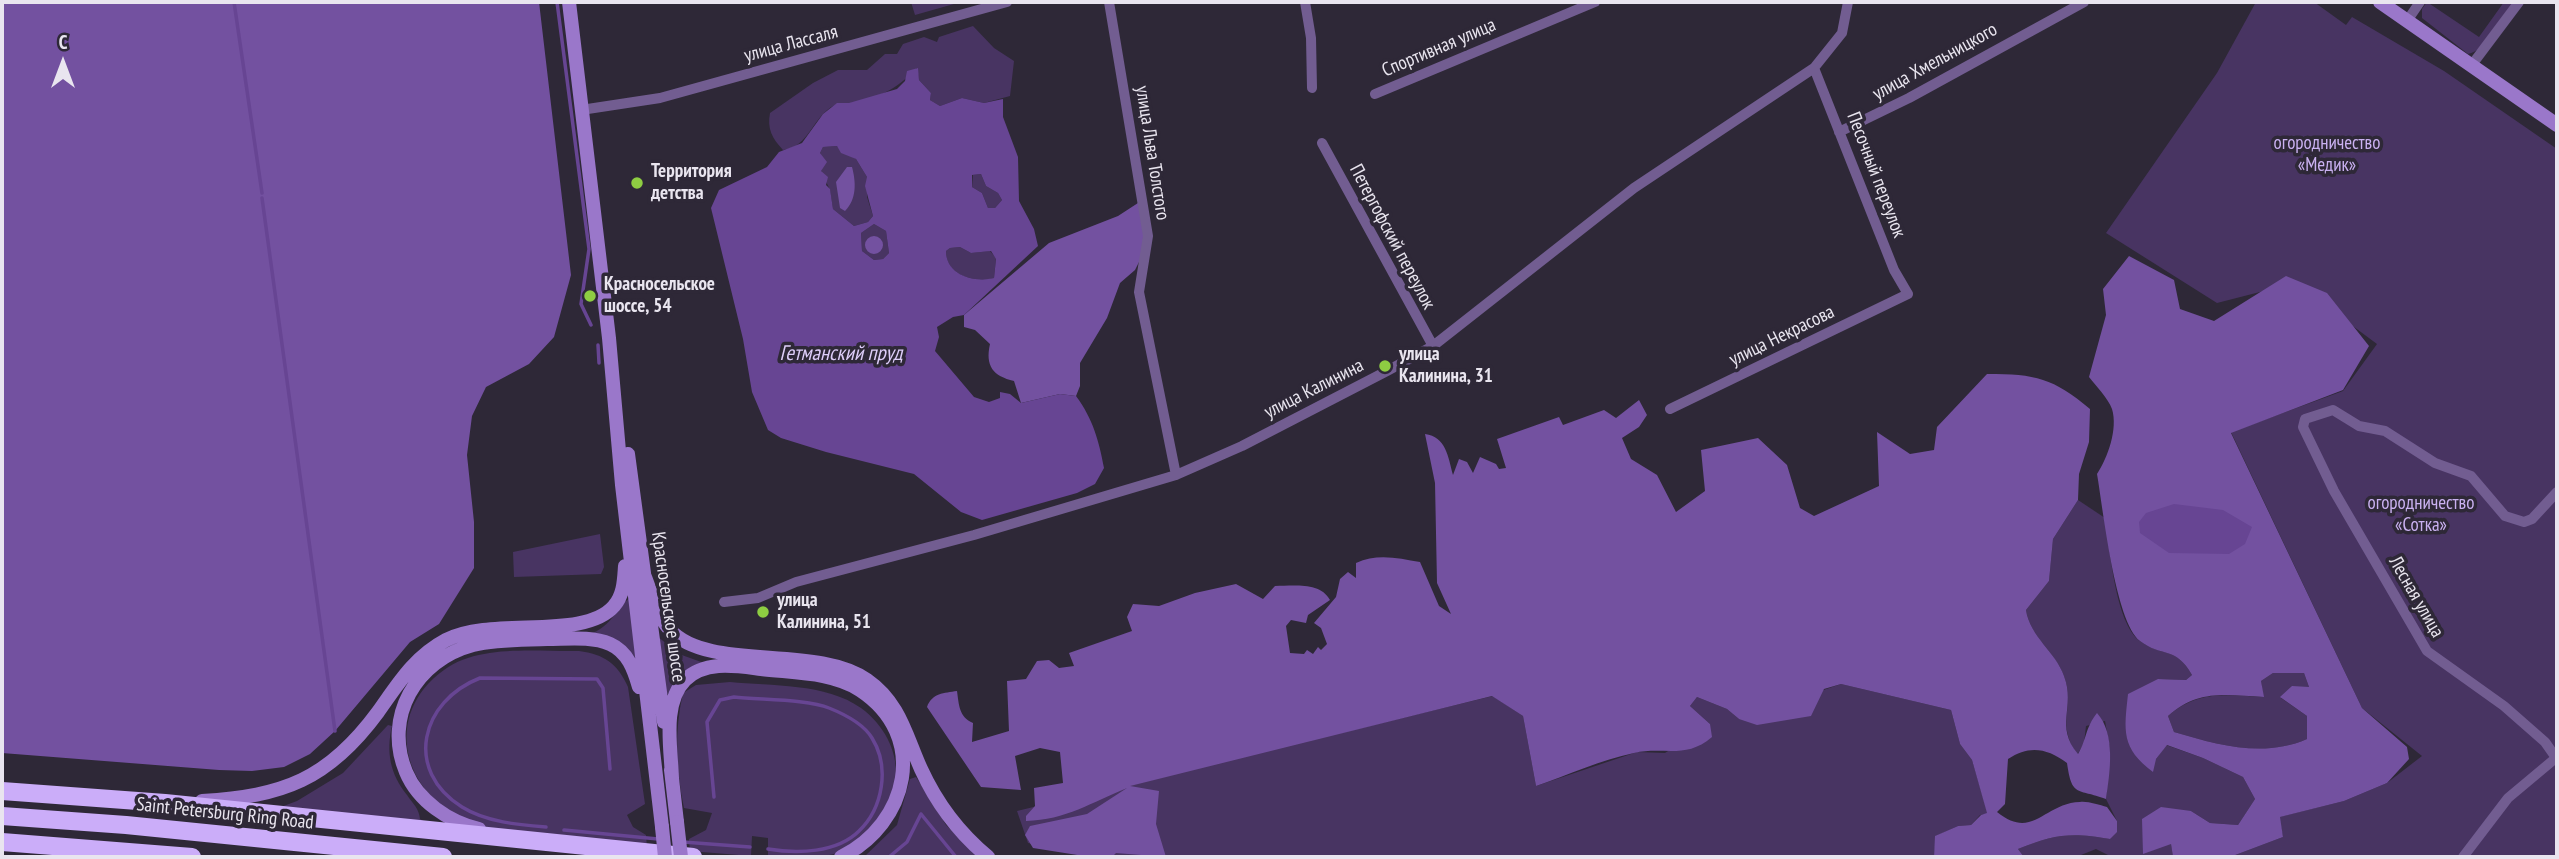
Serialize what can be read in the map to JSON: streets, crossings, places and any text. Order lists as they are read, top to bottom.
{
  "streets": {
    "highway": ["Saint Petersburg Ring Road"],
    "main road": ["Красносельское шоссе"],
    "street": [
      "улица Лассаля",
      "Спортивная улица",
      "улица Хмельницкого",
      "улица Льва Толстого",
      "Песочный переулок",
      "Петергофский переулок",
      "улица Некрасова",
      "улица Калинина",
      "Лесная улица"
    ]
  },
  "crossings": [
    ["улица Лассаля", "Красносельское шоссе"],
    ["улица Хмельницкого", "Песочный переулок"],
    ["улица Льва Толстого", "улица Калинина"],
    ["Песочный переулок", "улица Некрасова"],
    ["Песочный переулок", "улица Калинина"],
    ["Петергофский переулок", "улица Калинина"]
  ],
  "water": ["Гетманский пруд"],
  "parks": ["огородничество «Медик»", "огородничество «Сотка»"],
  "places": [
    "Территория детства",
    "Красносельское шоссе, 54",
    "улица Калинина, 31",
    "улица Калинина, 51"
  ],
  "north": "top"
}
